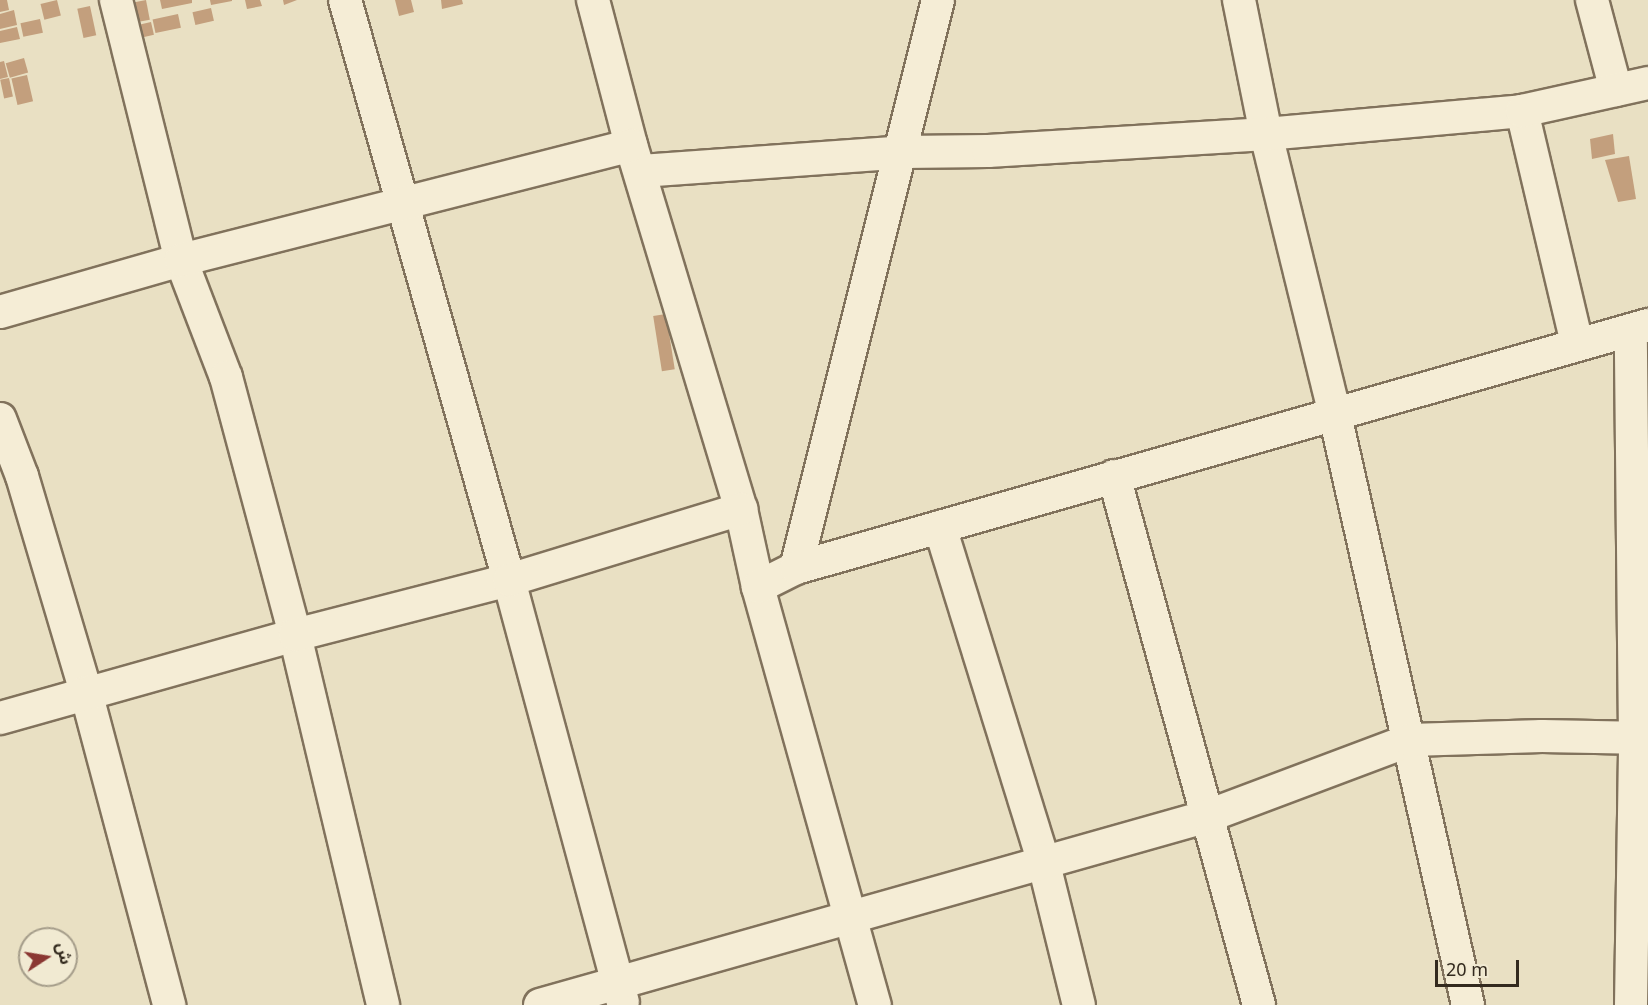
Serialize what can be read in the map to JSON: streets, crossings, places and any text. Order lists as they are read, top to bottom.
{
  "scale_bar": "20 m",
  "north": "right"
}
